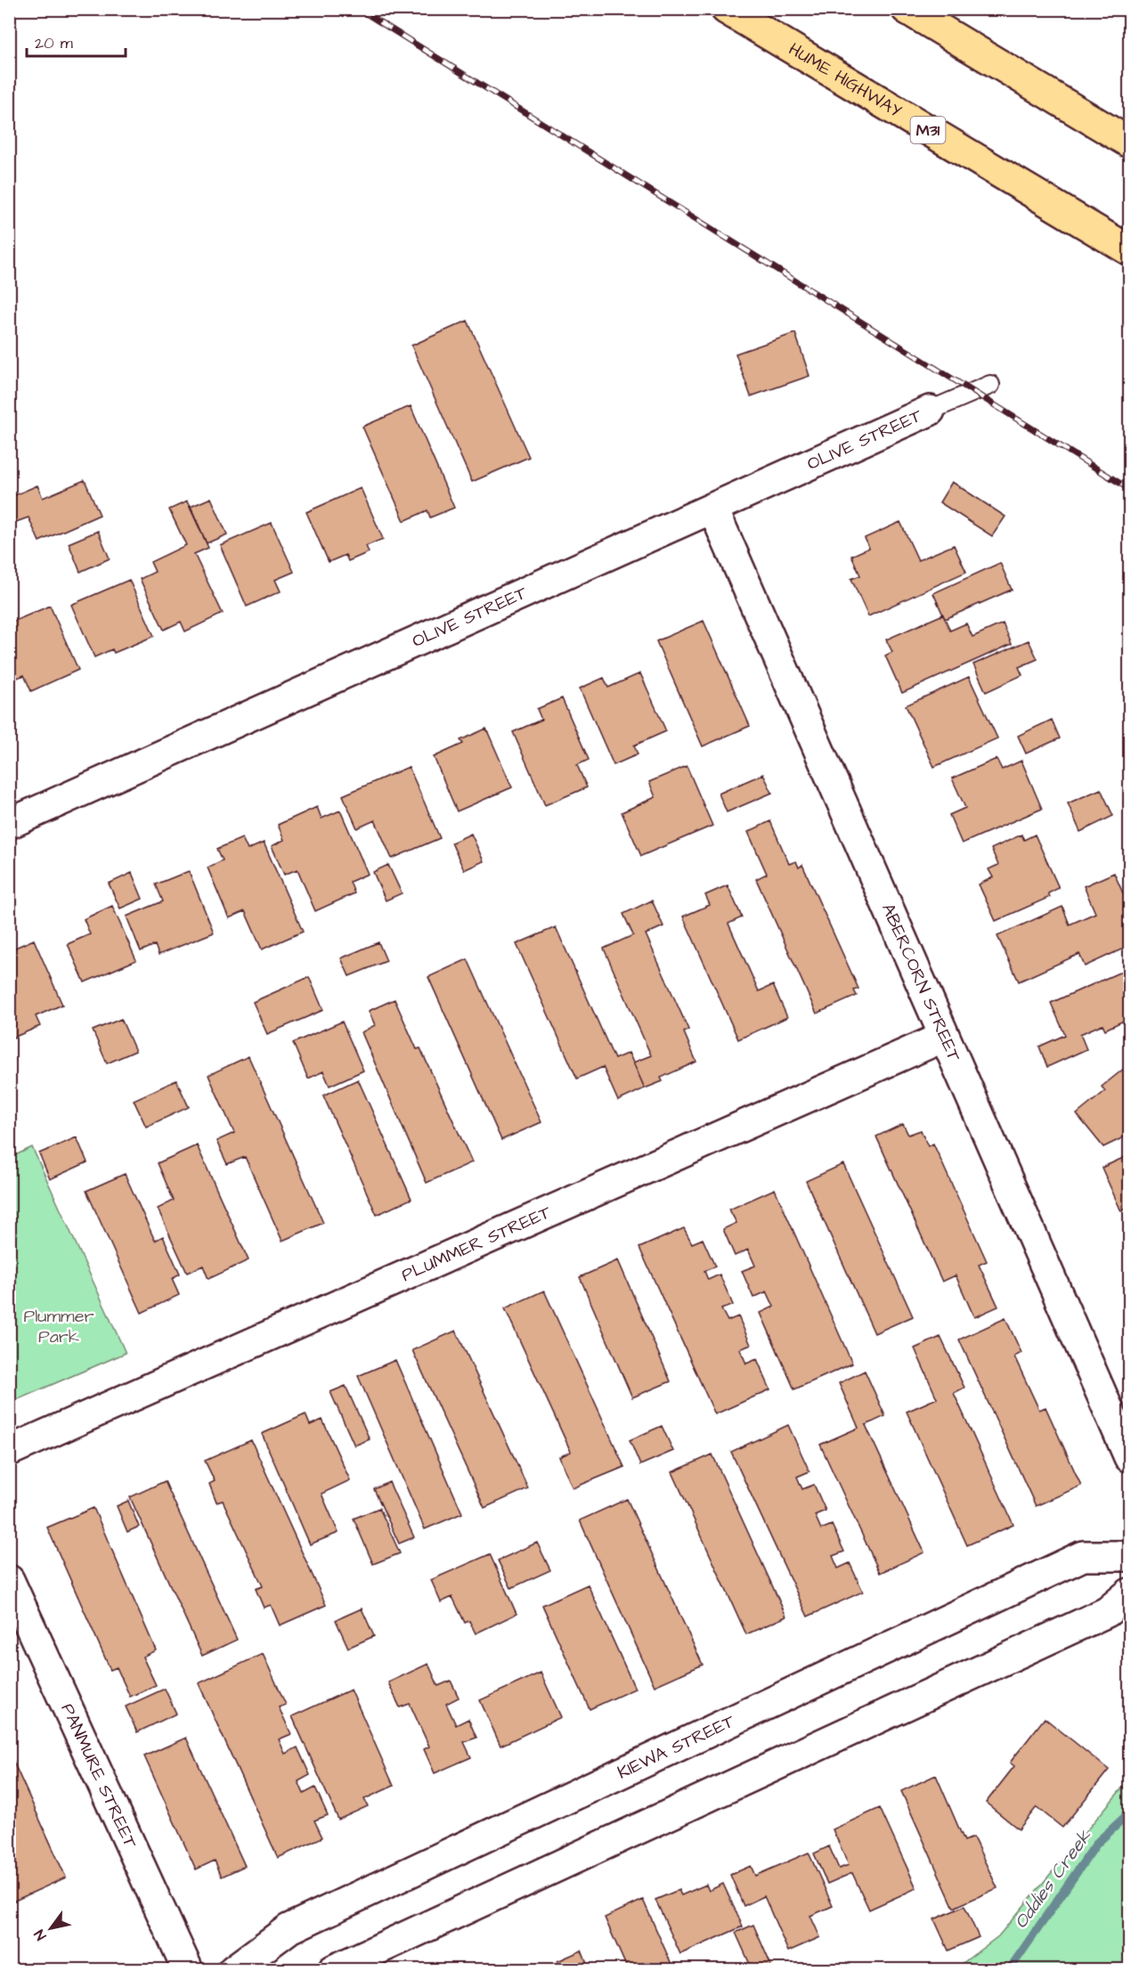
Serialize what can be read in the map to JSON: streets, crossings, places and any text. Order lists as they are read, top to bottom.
{
  "streets": {
    "highway": ["HUME HIGHWAY", "M31"],
    "street": [
      "OLIVE STREET",
      "ABERCORN STREET",
      "PLUMMER STREET",
      "KIEWA STREET",
      "PANMURE STREET"
    ]
  },
  "crossings": [
    ["OLIVE STREET", "ABERCORN STREET"],
    ["ABERCORN STREET", "PLUMMER STREET"]
  ],
  "water": ["Oddies Creek"],
  "parks": ["Plummer Park"],
  "scale_bar": "20 m",
  "north": "bottom left"
}
